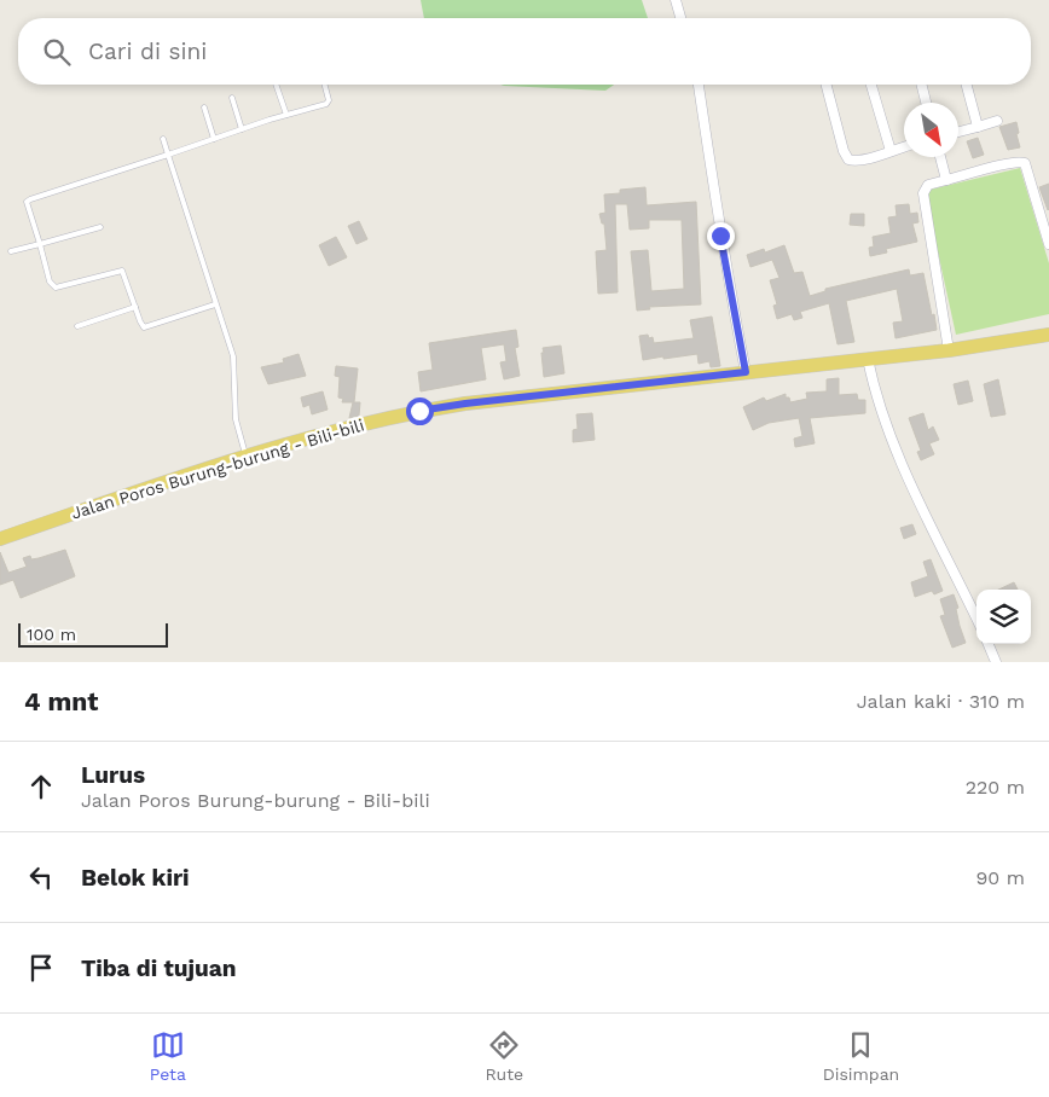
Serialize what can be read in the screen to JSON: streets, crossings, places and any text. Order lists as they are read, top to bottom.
{
  "streets": {
    "main road": ["Jalan Poros Burung-burung - Bili-bili"]
  },
  "scale_bar": "100 m",
  "north": "bottom right",
  "page": {
    "search": "Cari di sini",
    "scale": "100 m",
    "heading": ["4 mnt", "Jalan kaki · 310 m"],
    "list": [
      ["Lurus", "Jalan Poros Burung-burung - Bili-bili", "220 m"],
      ["Belok kiri", "90 m"],
      "Tiba di tujuan"
    ],
    "nav": ["Peta", "Rute", "Disimpan"]
  }
}
